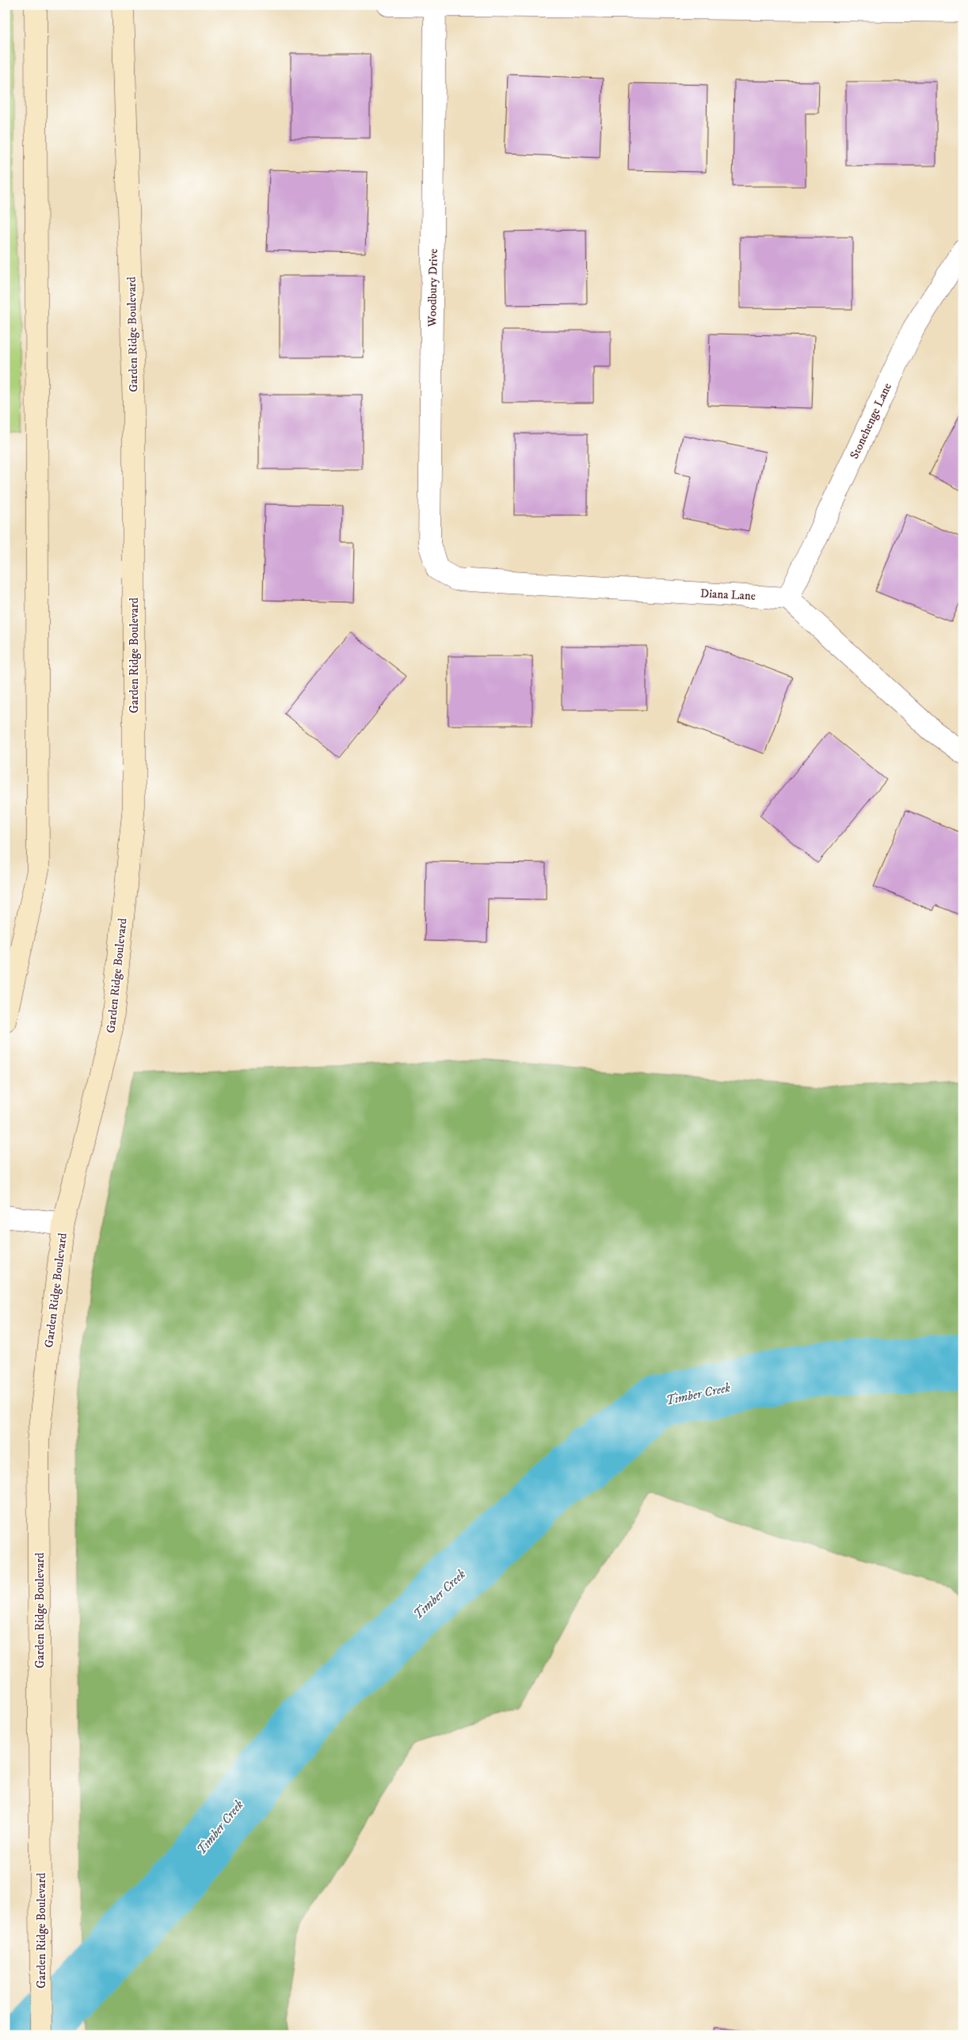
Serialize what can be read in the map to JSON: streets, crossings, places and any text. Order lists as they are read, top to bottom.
{
  "streets": {
    "main road": ["Garden Ridge Boulevard"],
    "street": ["Woodbury Drive", "Stonehenge Lane", "Diana Lane"]
  },
  "crossings": [
    ["Woodbury Drive", "Diana Lane"],
    ["Stonehenge Lane", "Diana Lane"]
  ],
  "water": ["Timber Creek"]
}
